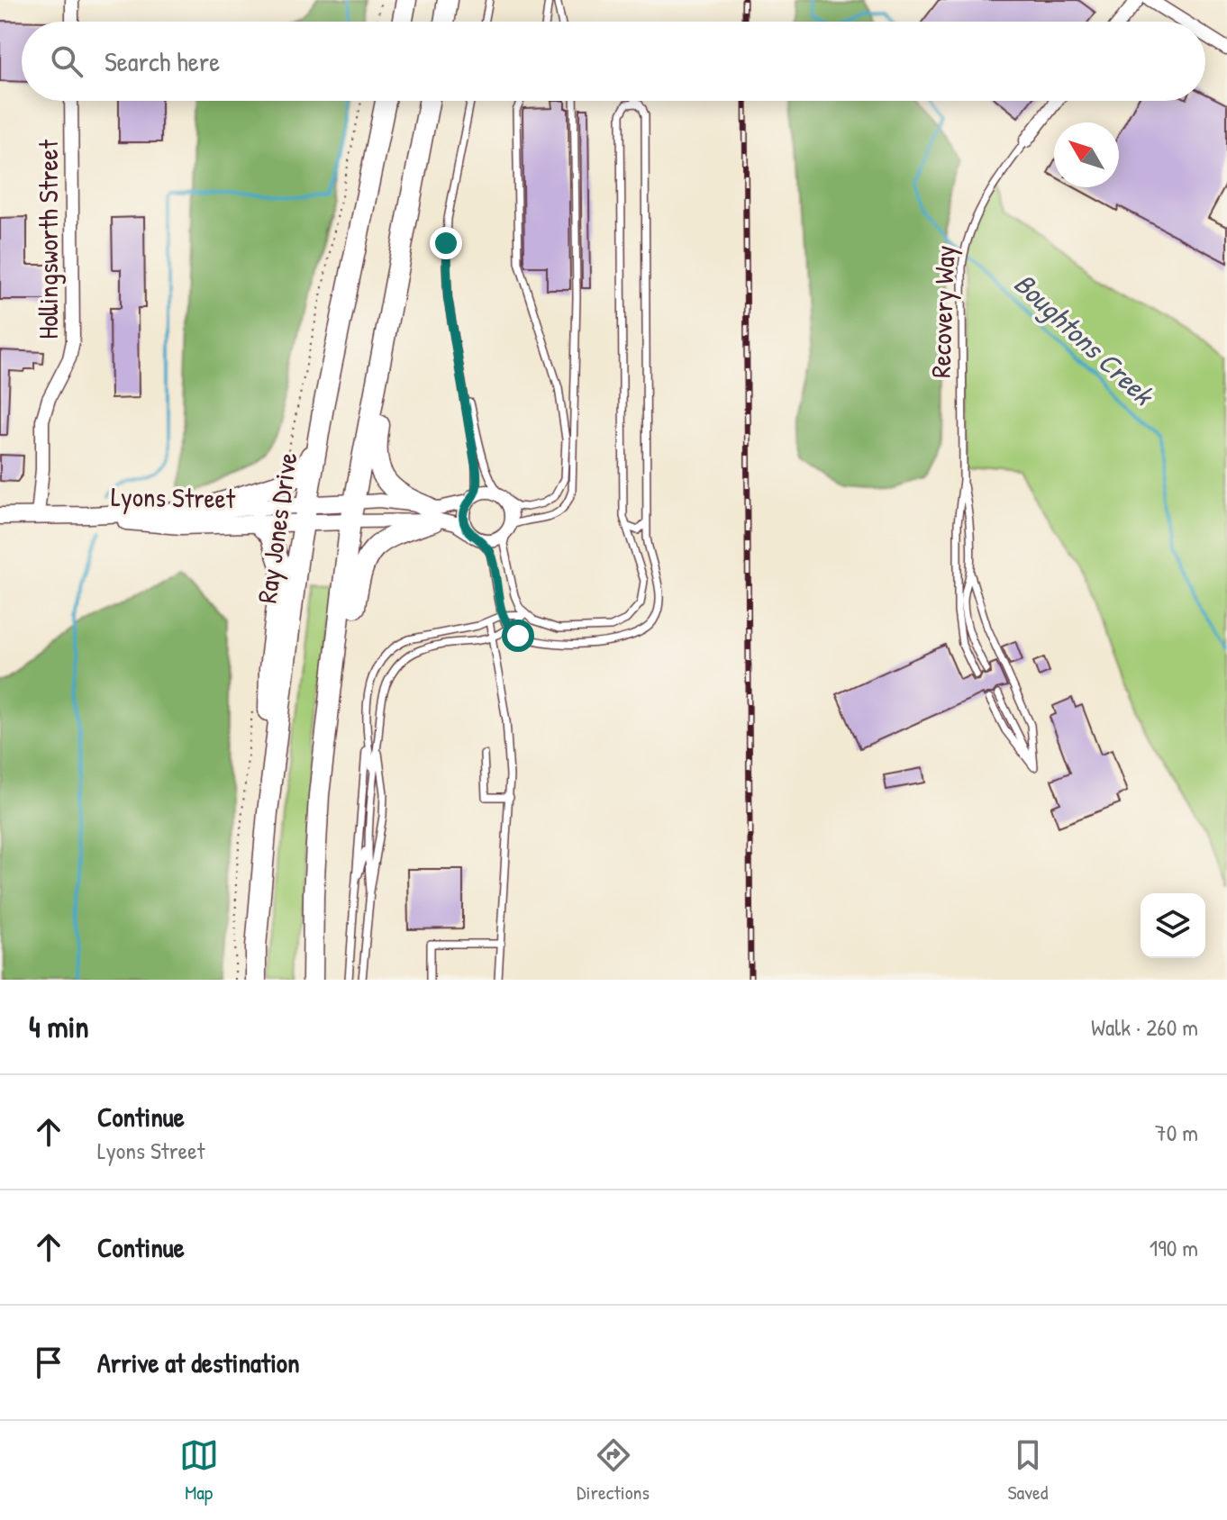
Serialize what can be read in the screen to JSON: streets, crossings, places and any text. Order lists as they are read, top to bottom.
{
  "streets": {
    "highway": ["Ray Jones Drive"],
    "street": ["Hollingsworth Street", "Recovery Way", "Lyons Street"]
  },
  "crossings": [
    ["Hollingsworth Street", "Lyons Street"],
    ["Lyons Street", "Ray Jones Drive"]
  ],
  "water": ["Boughtons Creek"],
  "north": "top left",
  "page": {
    "search": "Search here",
    "heading": ["4 min", "Walk · 260 m"],
    "list": [
      ["Continue", "Lyons Street", "70 m"],
      ["Continue", "190 m"],
      "Arrive at destination"
    ],
    "nav": ["Map", "Directions", "Saved"]
  }
}
